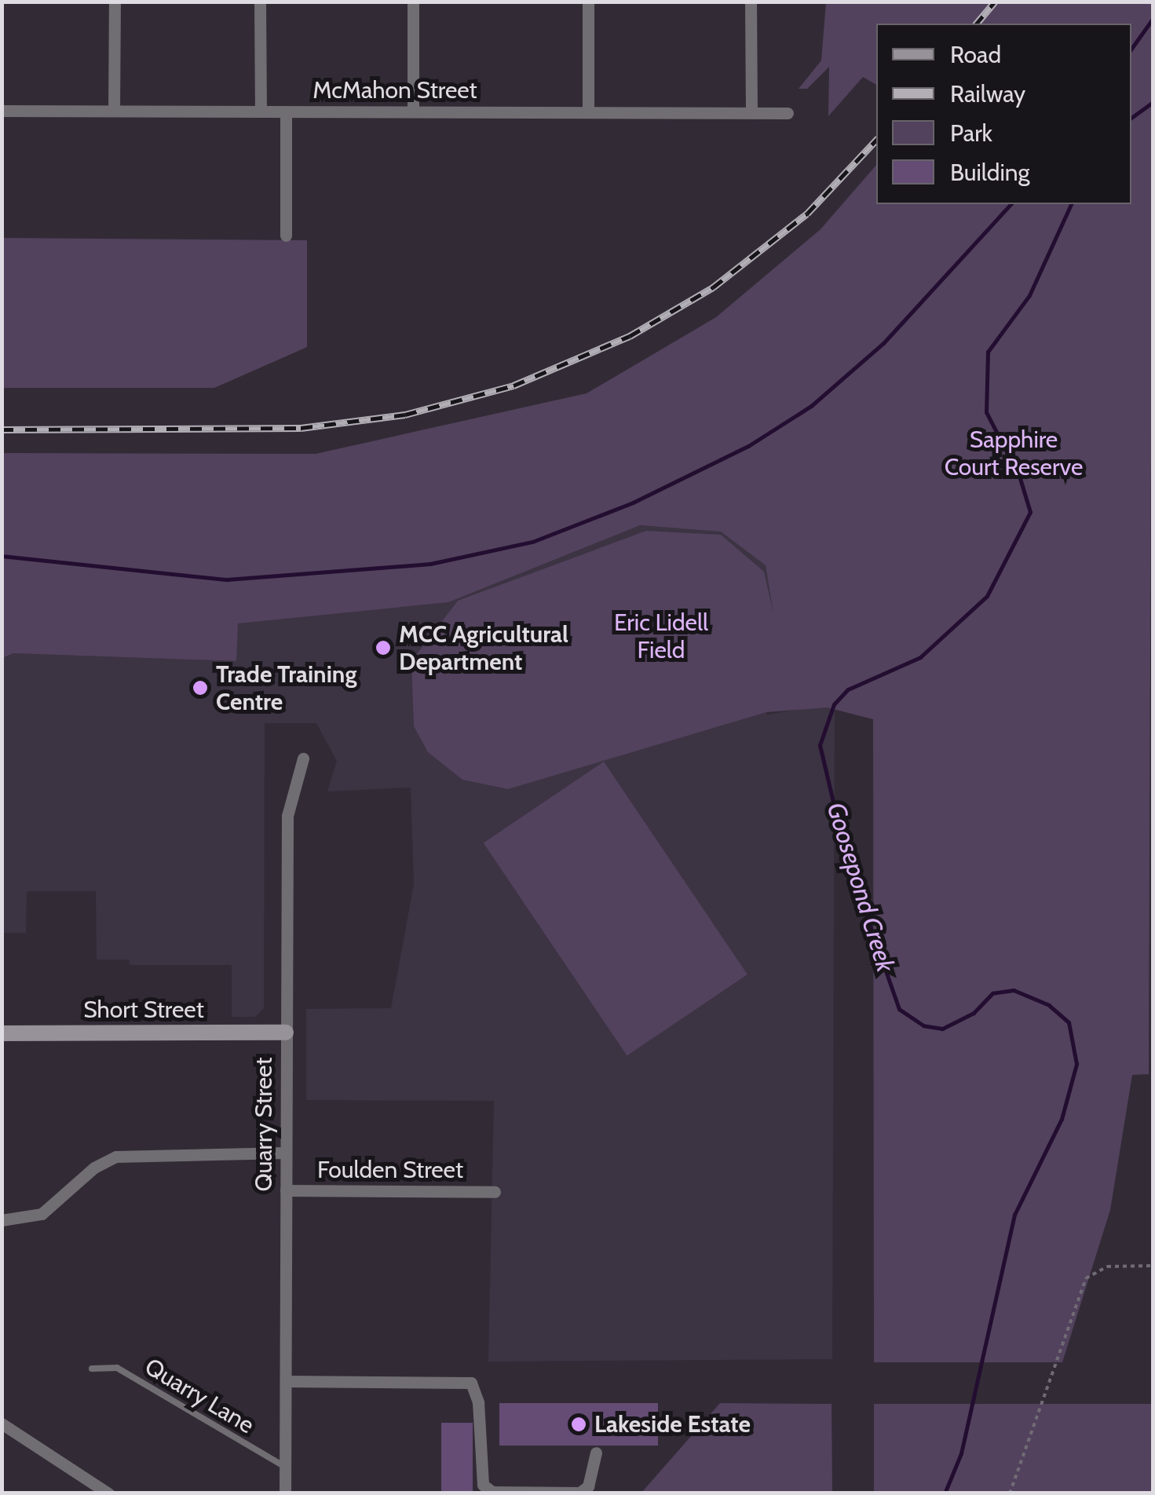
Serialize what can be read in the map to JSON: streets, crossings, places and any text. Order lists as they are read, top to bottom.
{
  "streets": {
    "street": [
      "McMahon Street",
      "Short Street",
      "Quarry Street",
      "Foulden Street"
    ],
    "lane": ["Quarry Lane"]
  },
  "crossings": [
    ["Short Street", "Quarry Street"],
    ["Quarry Street", "Foulden Street"],
    ["Quarry Street", "Quarry Lane"]
  ],
  "water": ["Goosepond Creek"],
  "parks": ["Sapphire Court Reserve", "Eric Lidell Field"],
  "places": ["MCC Agricultural Department", "Trade Training Centre", "Lakeside Estate"],
  "legend": [
    "Road",
    "Railway",
    "Park",
    "Building"
  ]
}
